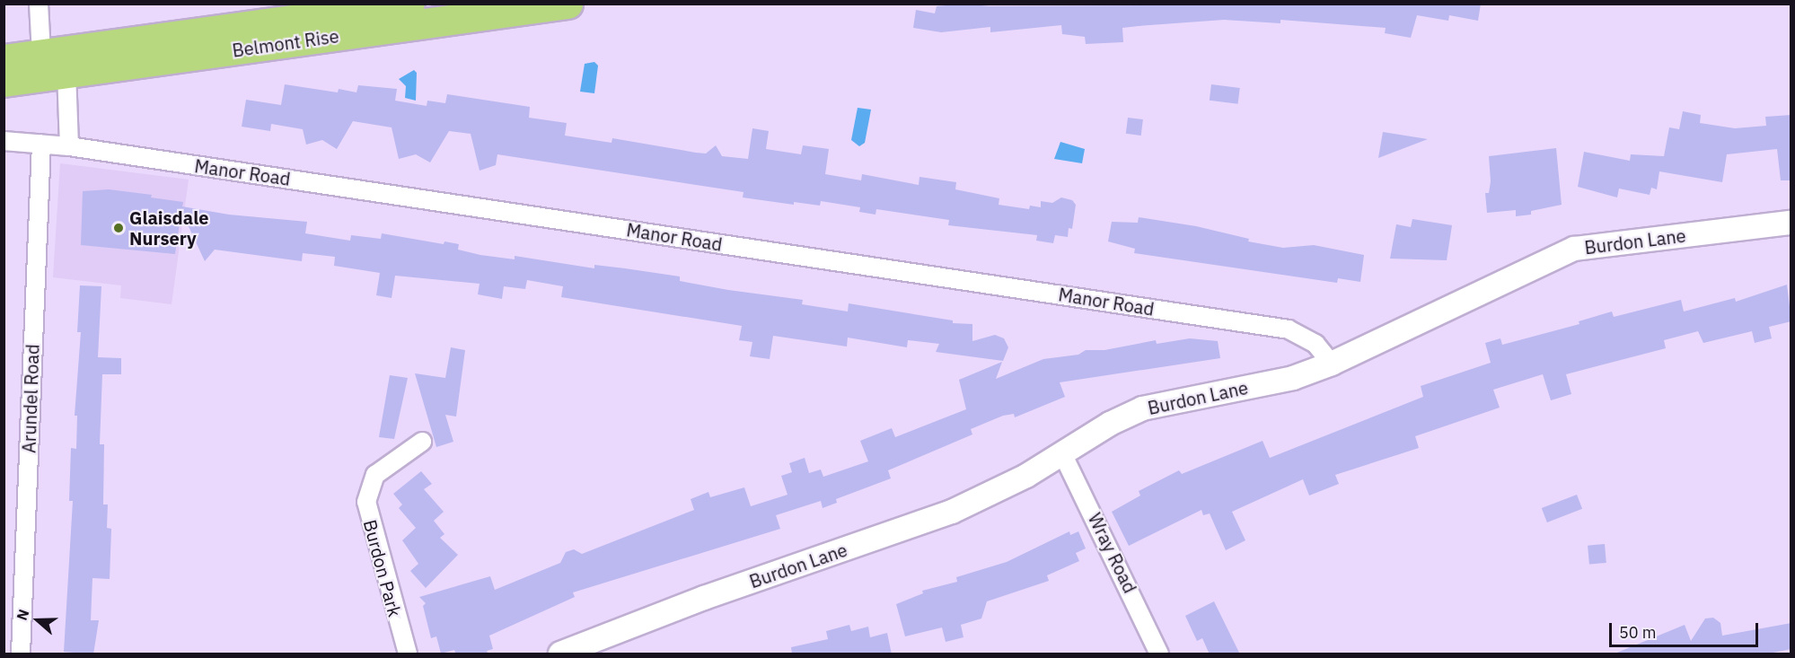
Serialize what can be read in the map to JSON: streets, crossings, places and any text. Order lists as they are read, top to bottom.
{
  "streets": {
    "highway": ["Belmont Rise"],
    "street": [
      "Manor Road",
      "Burdon Lane",
      "Arundel Road",
      "Wray Road",
      "Burdon Park"
    ]
  },
  "crossings": [
    ["Manor Road", "Burdon Lane"],
    ["Manor Road", "Arundel Road"],
    ["Burdon Lane", "Wray Road"]
  ],
  "places": ["Glaisdale Nursery"],
  "scale_bar": "50 m",
  "north": "left"
}
